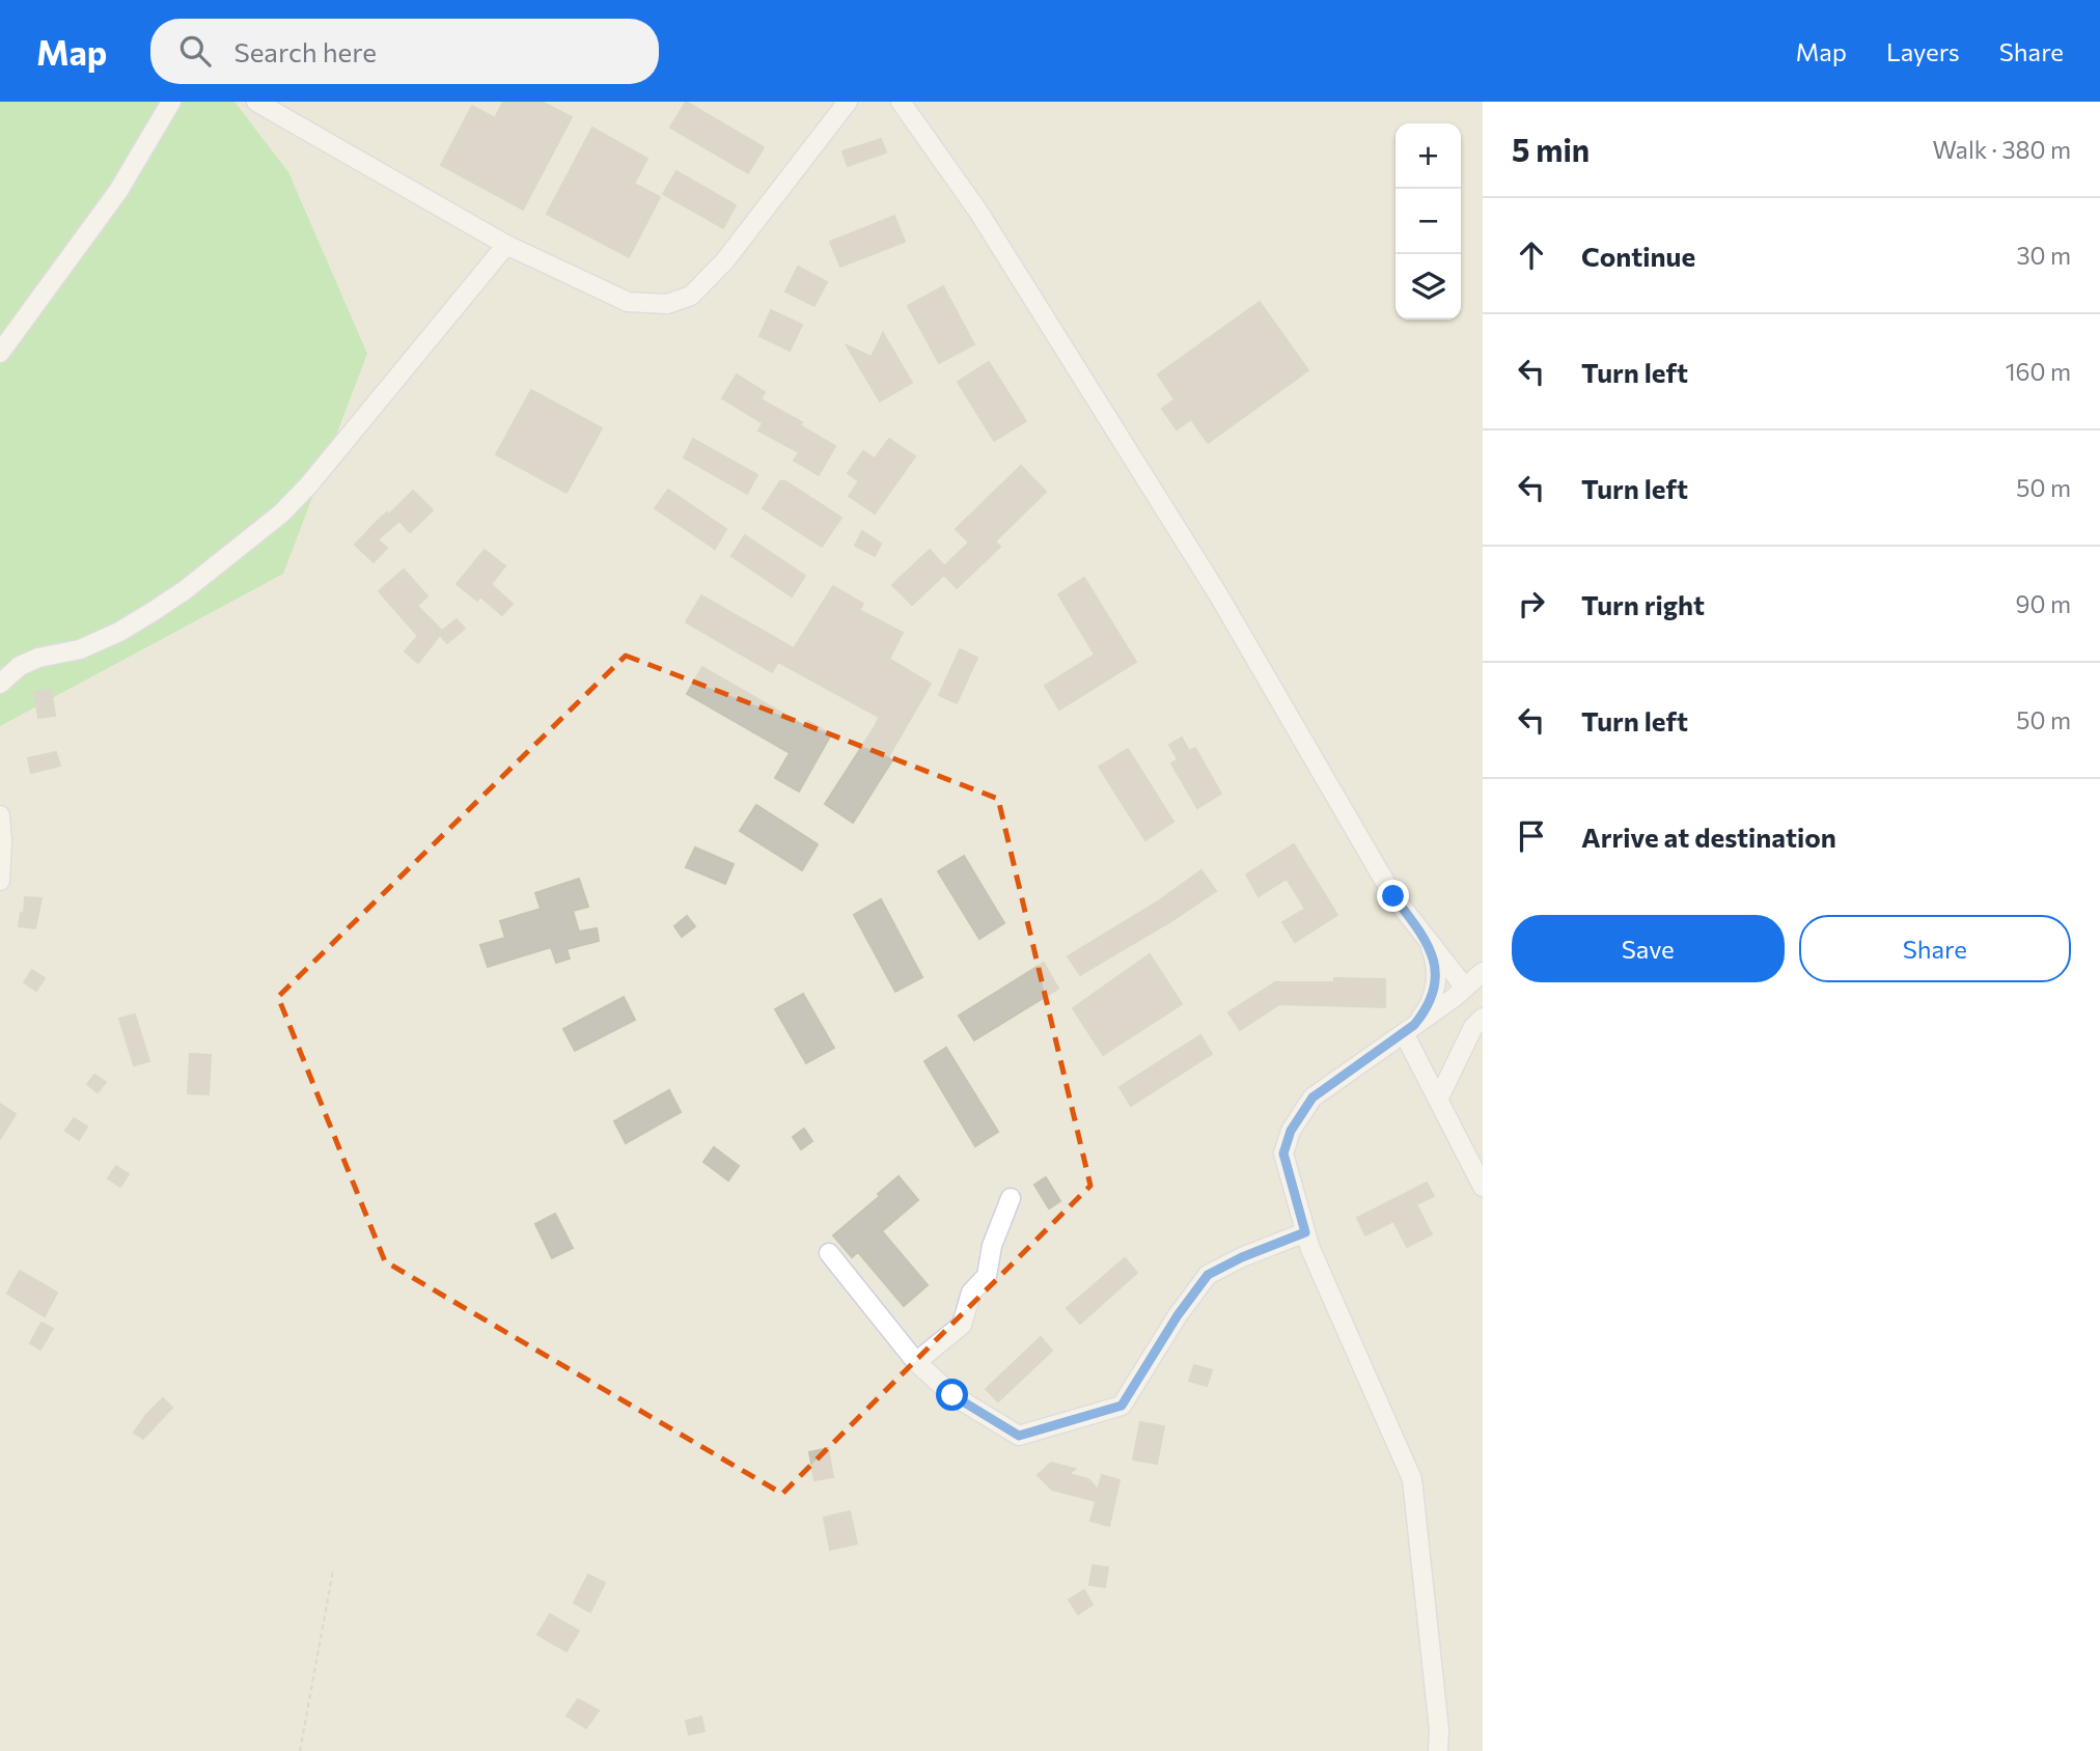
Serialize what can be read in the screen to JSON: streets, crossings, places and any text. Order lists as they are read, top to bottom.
{
  "page": {
    "header": "Map",
    "search": "Search here",
    "nav": ["Map", "Layers", "Share"],
    "heading": ["5 min", "Walk · 380 m"],
    "map_buttons": ["+", "−"],
    "list": [
      ["Continue", "30 m"],
      ["Turn left", "160 m"],
      ["Turn left", "50 m"],
      ["Turn right", "90 m"],
      ["Turn left", "50 m"],
      "Arrive at destination"
    ],
    "buttons": ["Save", "Share"]
  }
}
